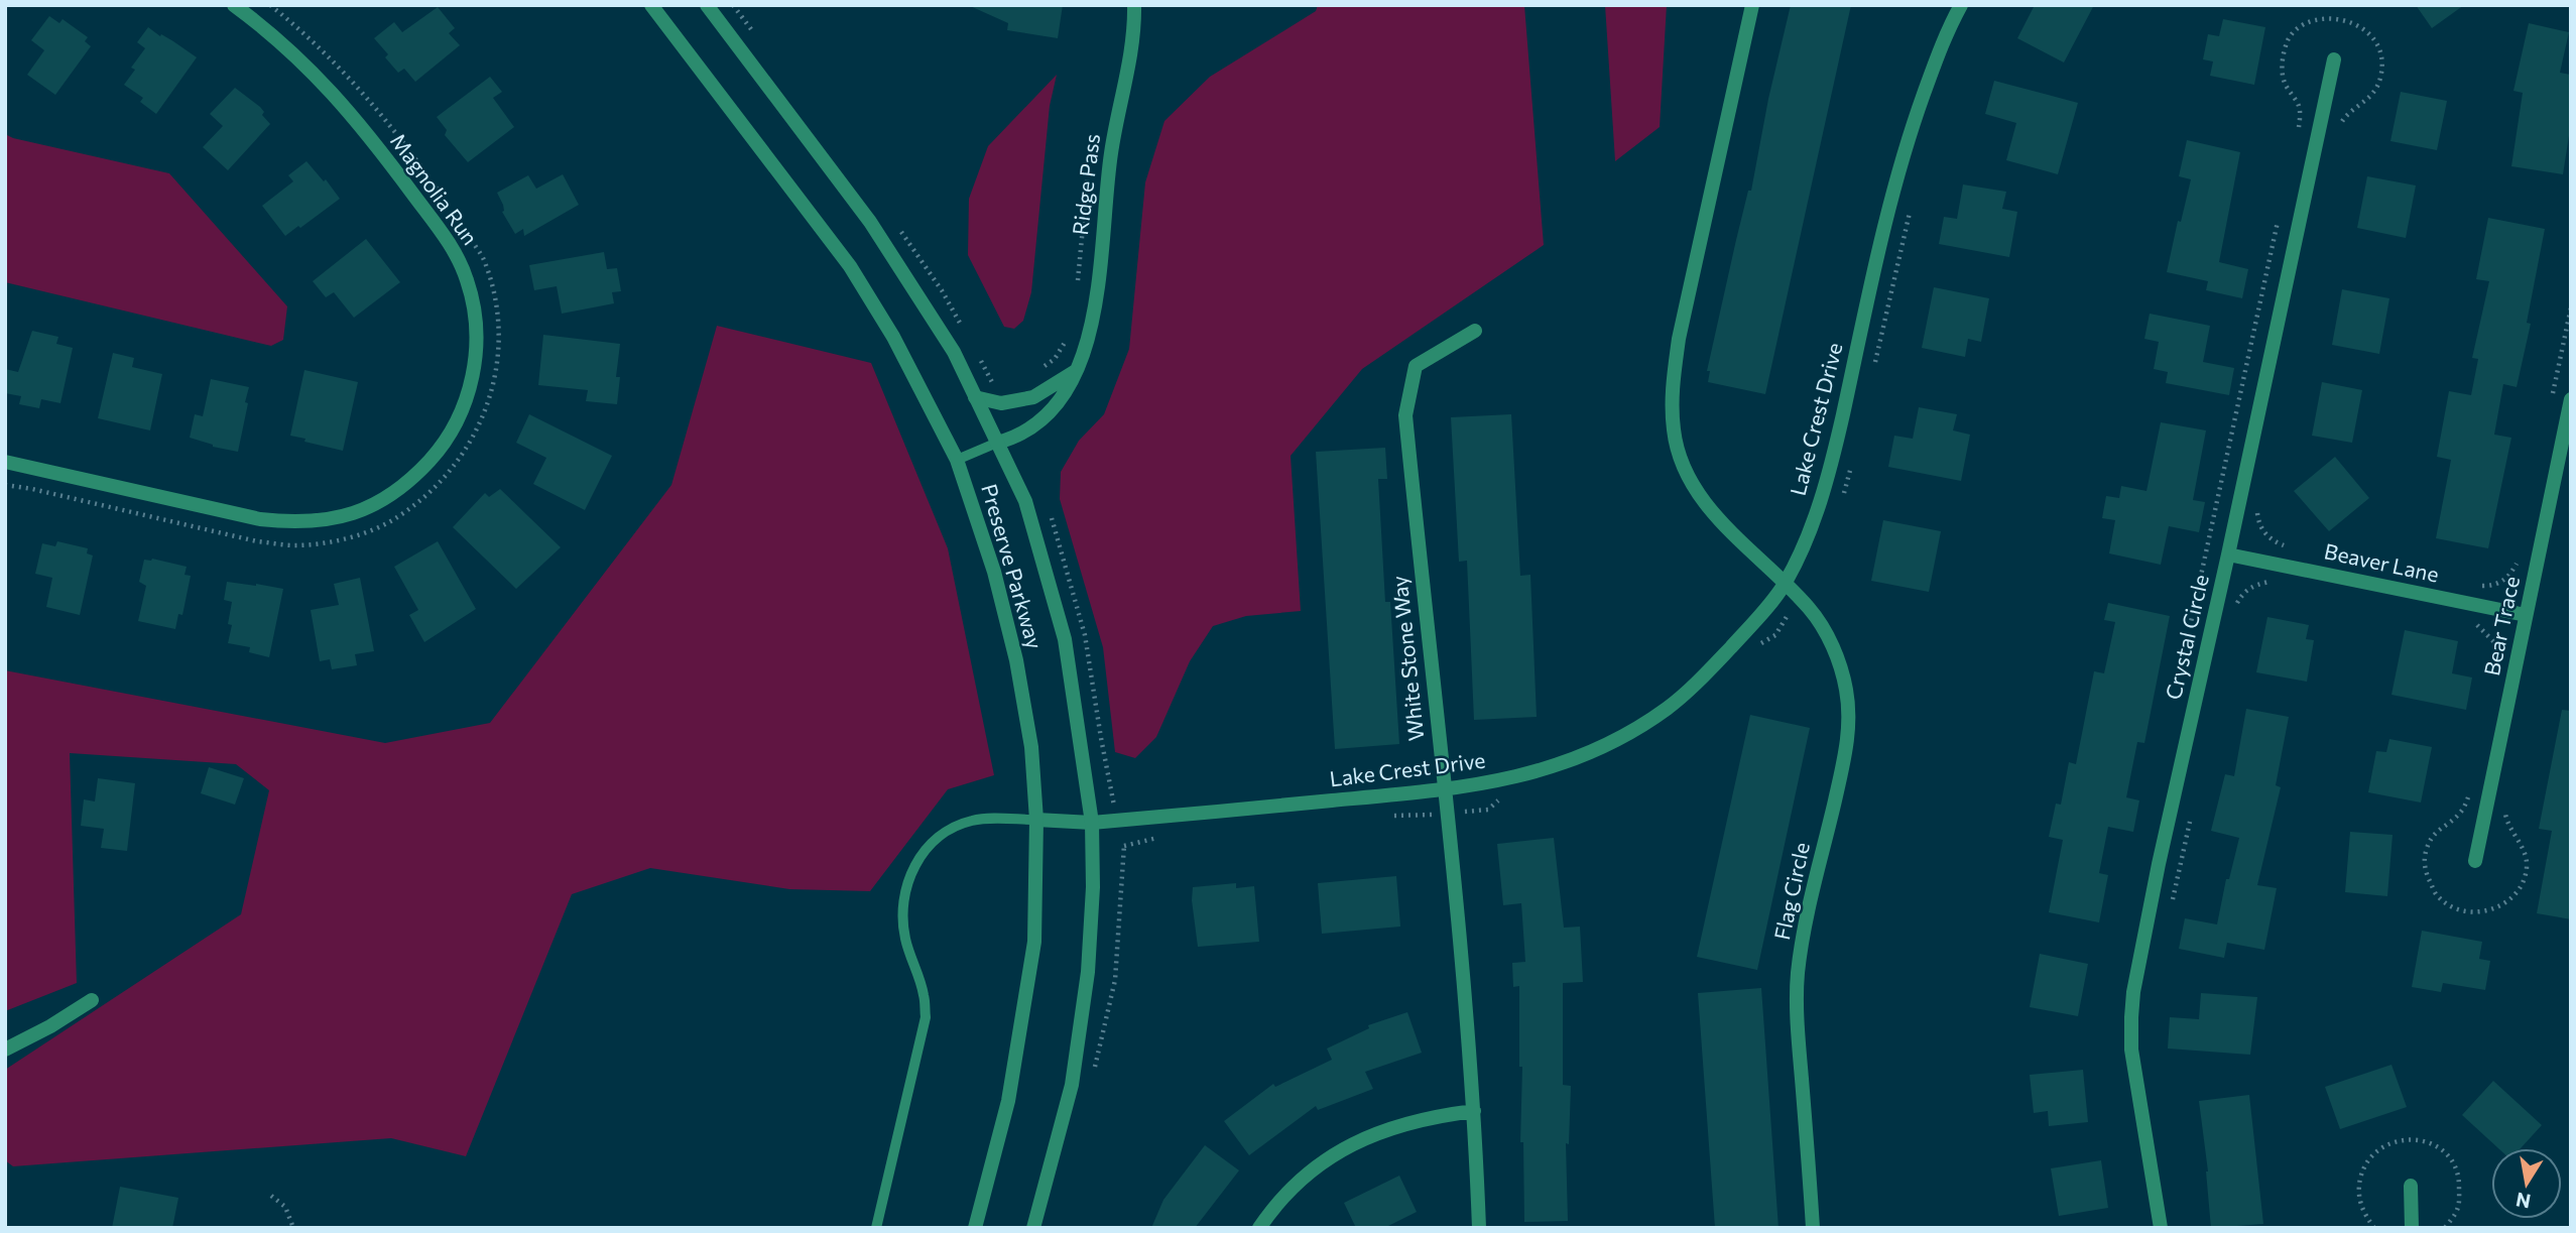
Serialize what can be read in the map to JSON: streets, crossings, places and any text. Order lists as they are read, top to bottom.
{
  "streets": {
    "street": [
      "Ridge Pass",
      "Magnolia Run",
      "Lake Crest Drive",
      "Beaver Lane",
      "Preserve Parkway",
      "Bear Trace",
      "Crystal Circle",
      "White Stone Way",
      "Flag Circle"
    ]
  },
  "crossings": [
    ["Ridge Pass", "Preserve Parkway"],
    ["Lake Crest Drive", "Preserve Parkway"],
    ["Lake Crest Drive", "White Stone Way"],
    ["Lake Crest Drive", "Flag Circle"],
    ["Beaver Lane", "Bear Trace"],
    ["Beaver Lane", "Crystal Circle"]
  ],
  "north": "bottom"
}
